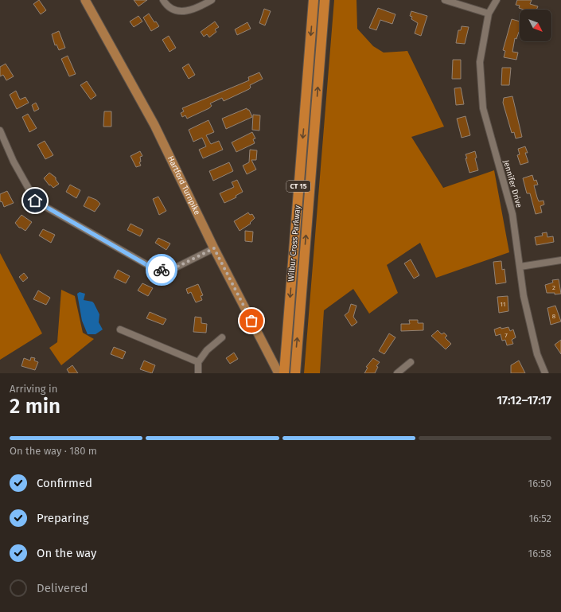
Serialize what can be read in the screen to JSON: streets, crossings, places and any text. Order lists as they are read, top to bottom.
{
  "streets": {
    "highway": ["CT 15", "Wilbur Cross Parkway"],
    "main road": ["Hartford Turnpike"],
    "street": ["Jennifer Drive"]
  },
  "house_numbers": [
    "2",
    "11",
    "8",
    "7"
  ],
  "north": "bottom right",
  "page": {
    "heading": ["2 min", "Arriving in", "17:12–17:17"],
    "bar": "On the way · 180 m",
    "list": [
      ["Confirmed", "16:50"],
      ["Preparing", "16:52"],
      ["On the way", "16:58"],
      "Delivered"
    ]
  }
}
